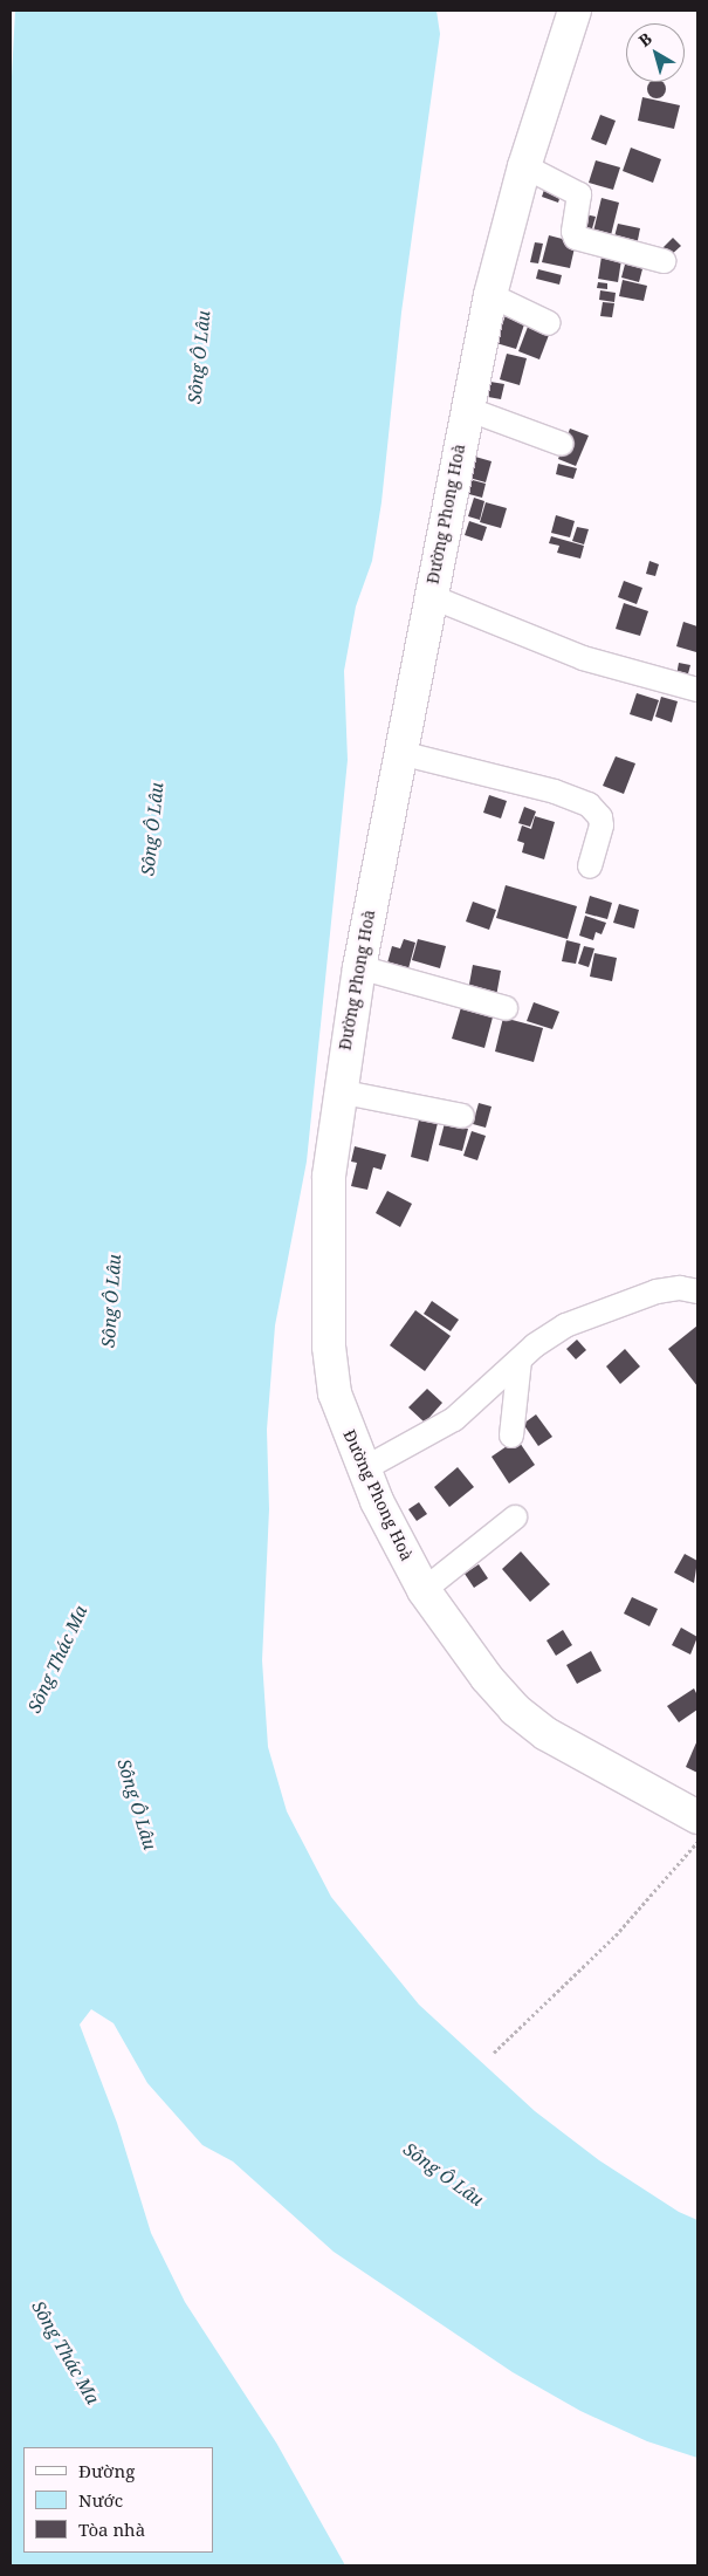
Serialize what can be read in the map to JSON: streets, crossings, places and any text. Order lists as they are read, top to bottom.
{
  "streets": {
    "main road": ["Đường Phong Hoà"]
  },
  "water": ["Sông Ô Lâu", "Sông Thác Ma"],
  "legend": ["Đường", "Nước", "Tòa nhà"],
  "north": "top left"
}
